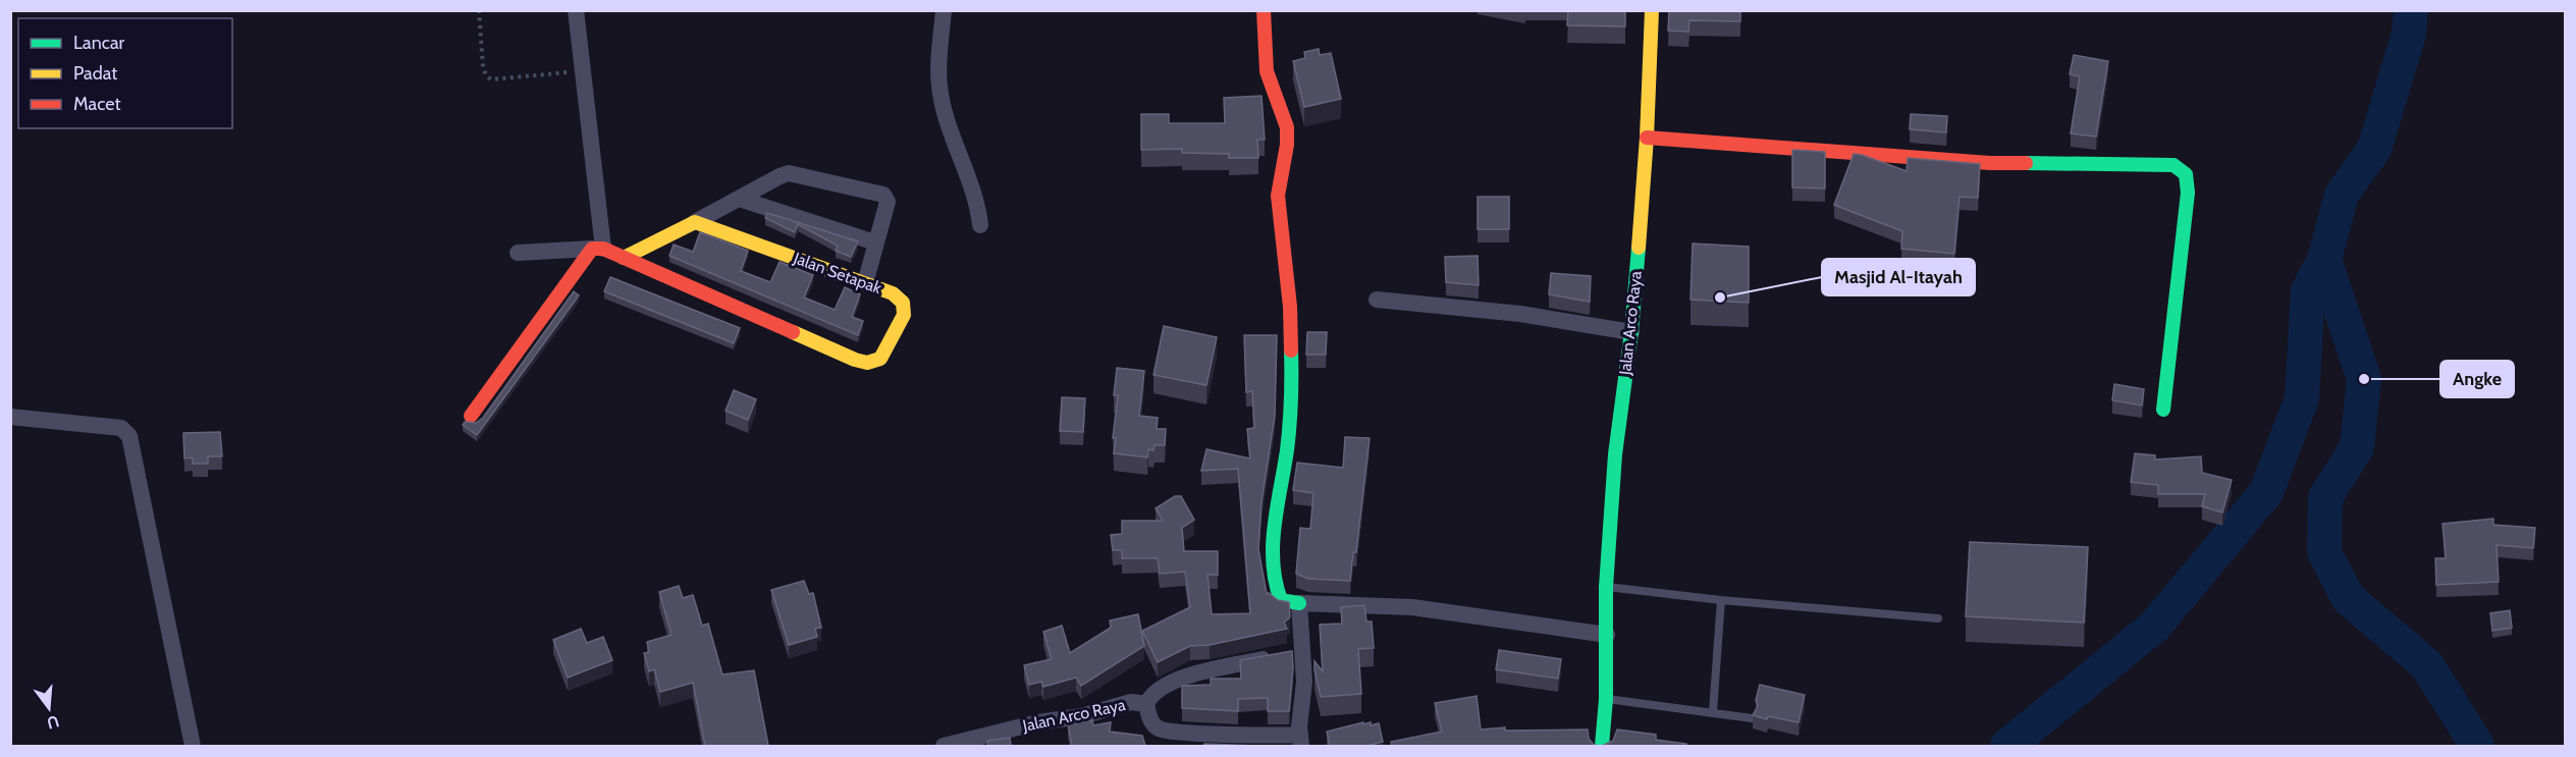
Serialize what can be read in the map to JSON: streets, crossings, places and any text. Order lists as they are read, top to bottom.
{
  "streets": {
    "street": ["Jalan Setapak", "Jalan Arco Raya"]
  },
  "places": ["Masjid Al-Itayah", "Angke"],
  "legend": ["Lancar", "Padat", "Macet"],
  "north": "bottom"
}
